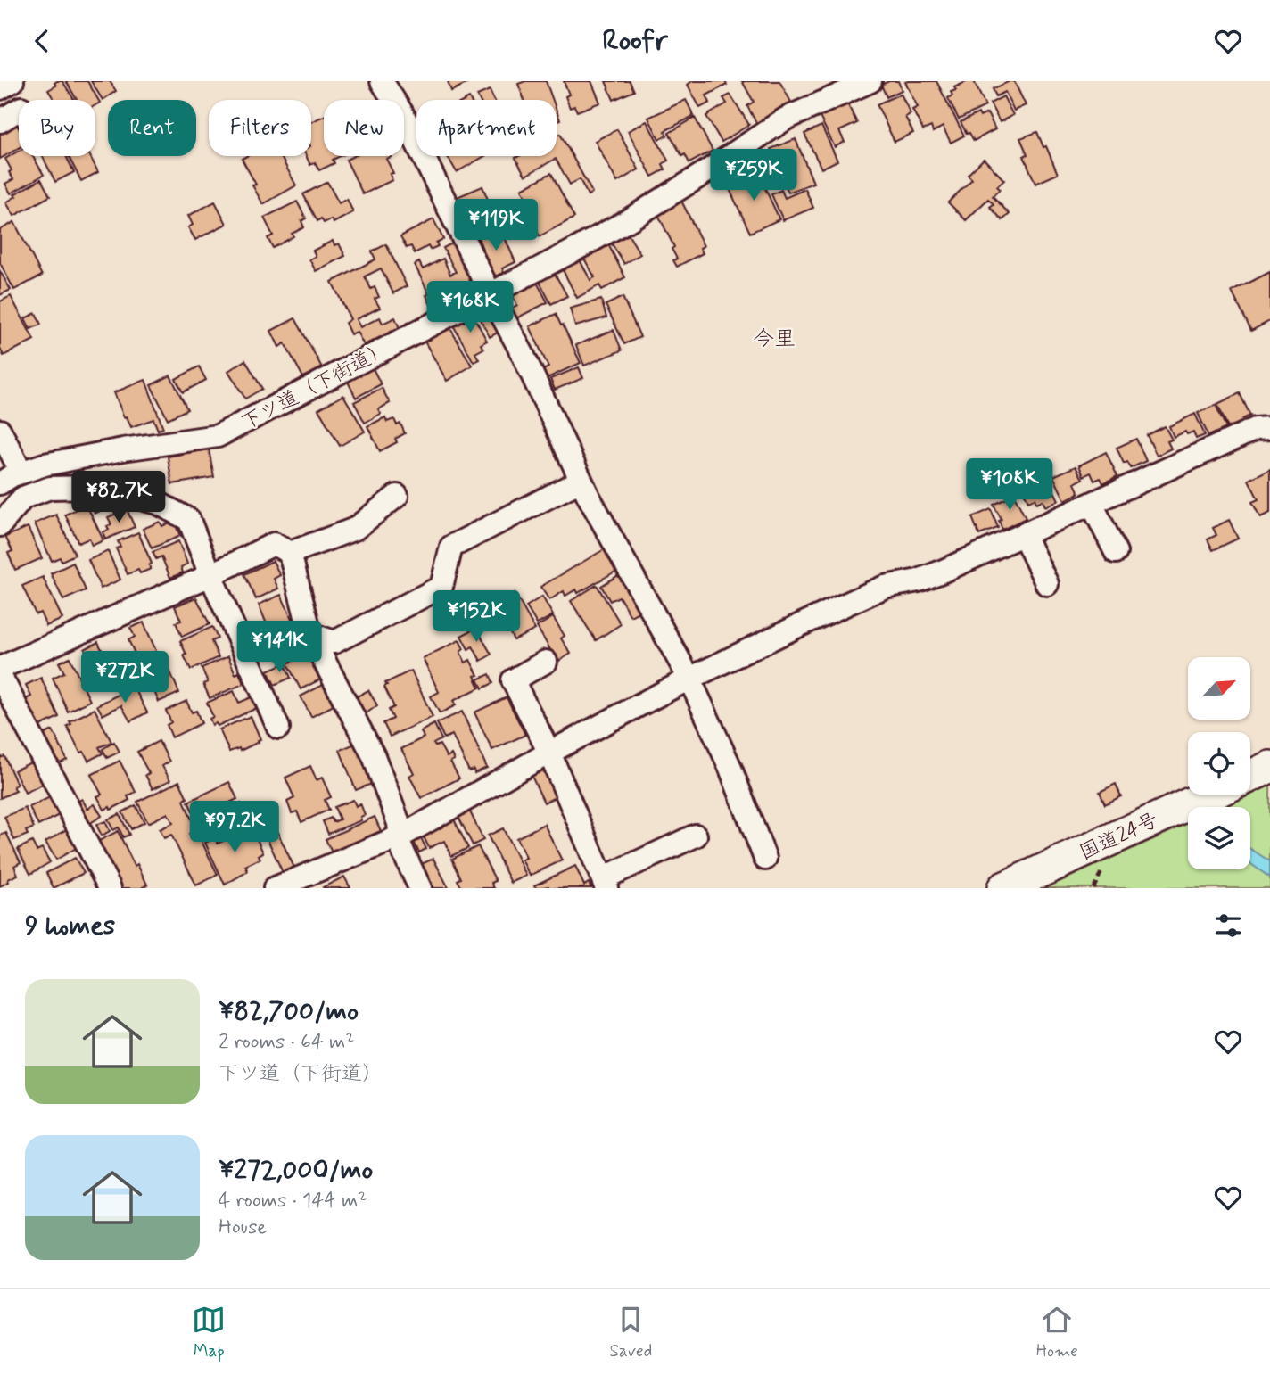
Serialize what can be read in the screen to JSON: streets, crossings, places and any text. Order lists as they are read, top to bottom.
{
  "streets": {
    "highway": ["国道24号"],
    "street": ["下ツ道（下街道）"]
  },
  "districts": ["今里"],
  "north": "top right",
  "page": {
    "header": "Roofr",
    "chip": [
      "Buy",
      "Rent",
      "Filters",
      "New",
      "Apartment"
    ],
    "price": [
      "¥259K",
      "¥119K",
      "¥168K",
      "¥108K",
      "¥82.7K",
      "¥152K",
      "¥141K",
      "¥272K",
      "¥97.2K"
    ],
    "heading": "9 homes",
    "list": [
      {
        "name": "¥82,700/mo",
        "note": "2 rooms · 64 m² · 下ツ道（下街道）"
      },
      {
        "name": "¥272,000/mo",
        "note": "4 rooms · 144 m² · House"
      }
    ],
    "tabs": ["Map", "Saved", "Home"]
  }
}
